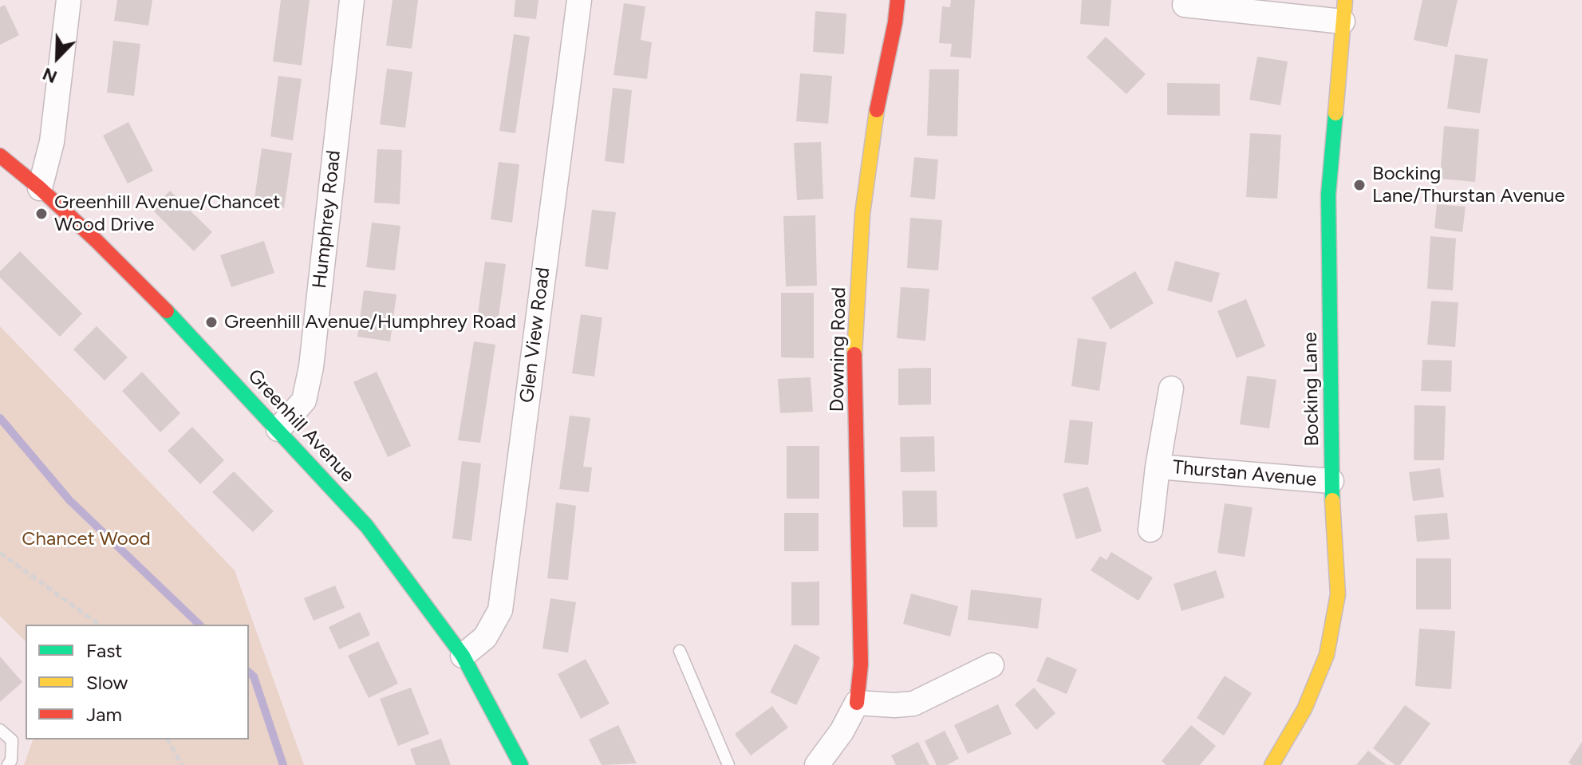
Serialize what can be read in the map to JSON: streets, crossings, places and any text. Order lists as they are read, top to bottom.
{
  "streets": {
    "street": [
      "Humphrey Road",
      "Glen View Road",
      "Downing Road",
      "Bocking Lane",
      "Greenhill Avenue",
      "Thurstan Avenue"
    ]
  },
  "crossings": [
    ["Humphrey Road", "Greenhill Avenue"],
    ["Glen View Road", "Greenhill Avenue"],
    ["Bocking Lane", "Thurstan Avenue"]
  ],
  "parks": ["Chancet Wood"],
  "places": ["Bocking Lane/Thurstan Avenue", "Greenhill Avenue/Chancet Wood Drive", "Greenhill Avenue/Humphrey Road"],
  "legend": ["Fast", "Slow", "Jam"],
  "north": "bottom left"
}
